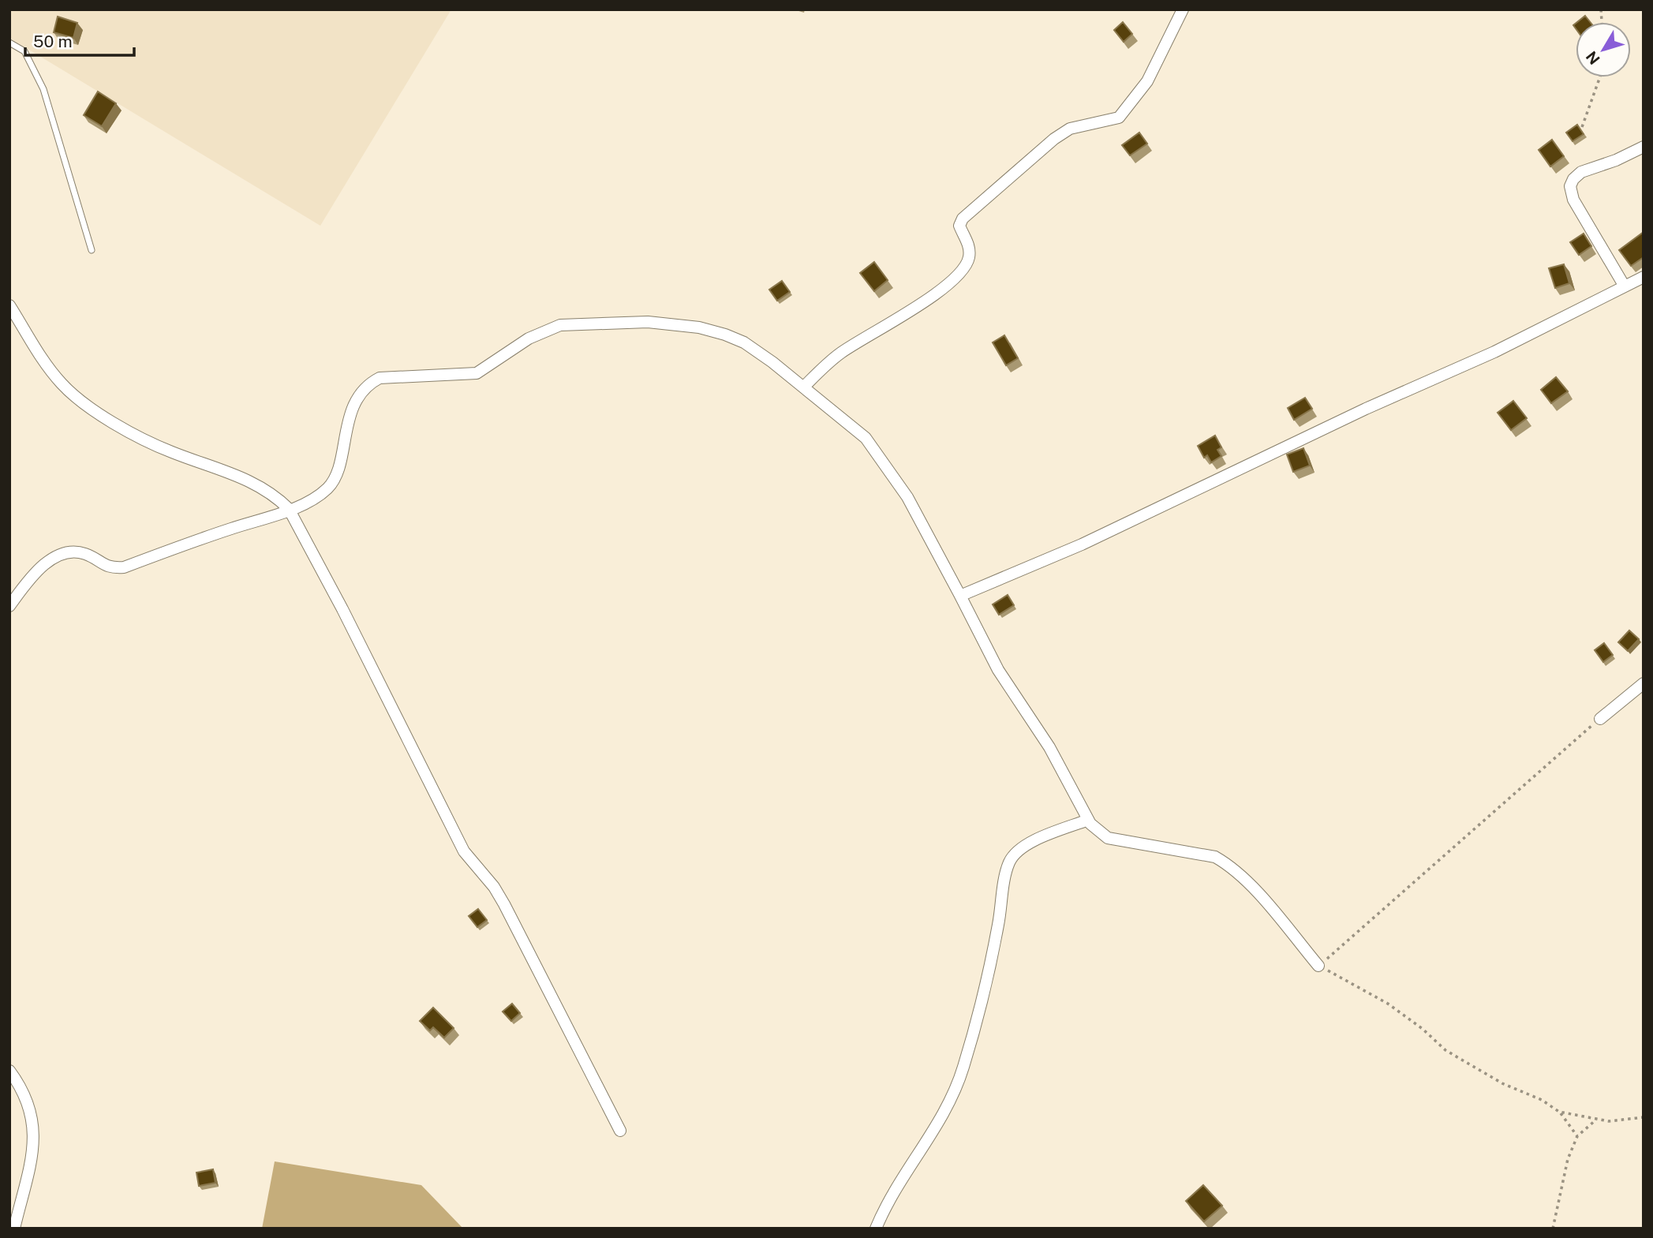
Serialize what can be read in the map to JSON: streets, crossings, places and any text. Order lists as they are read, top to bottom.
{
  "scale_bar": "50 m",
  "north": "bottom left"
}
